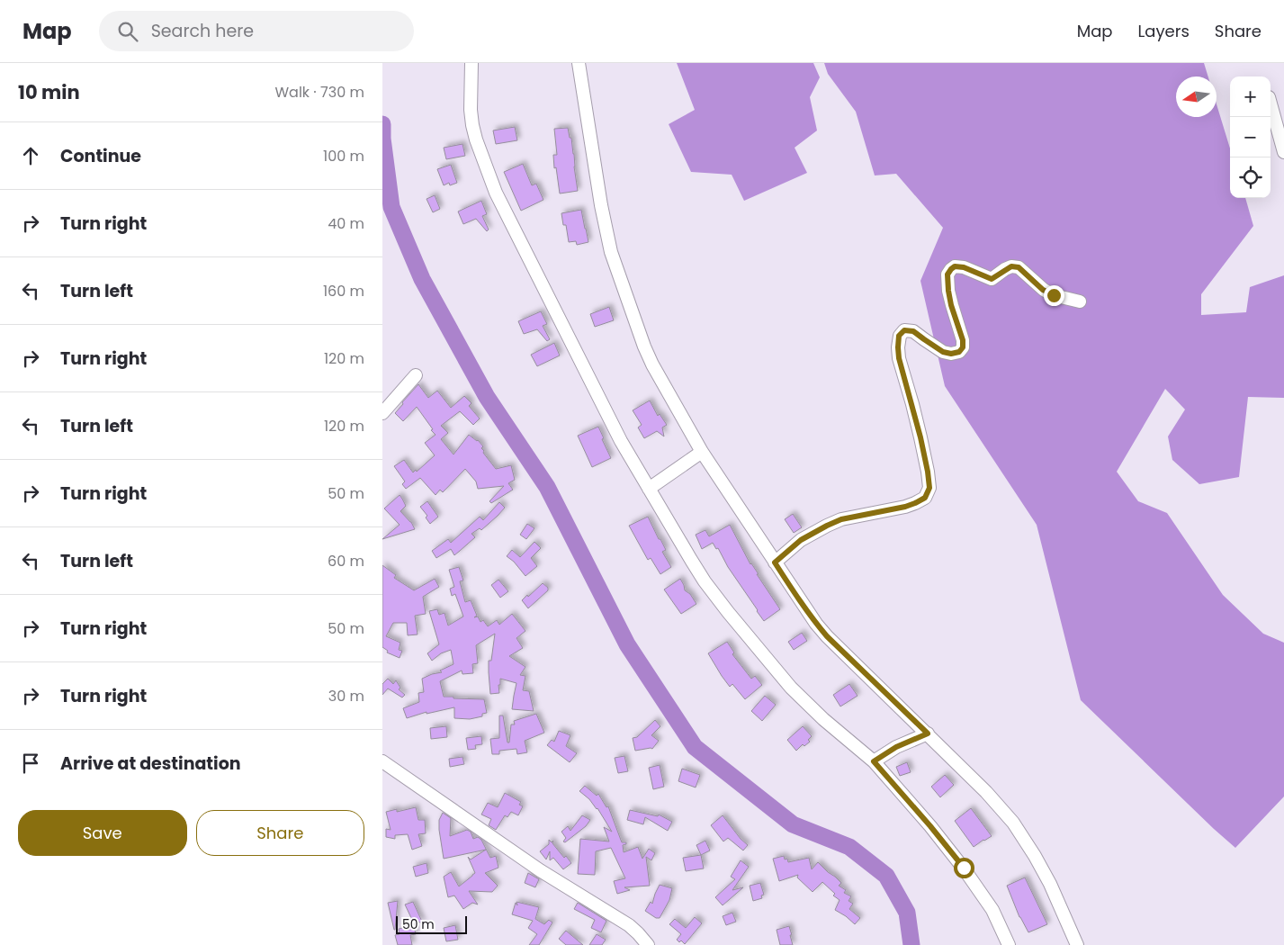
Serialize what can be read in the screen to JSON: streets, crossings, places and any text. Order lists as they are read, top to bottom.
{
  "scale_bar": "50 m",
  "north": "left",
  "page": {
    "header": "Map",
    "search": "Search here",
    "nav": ["Map", "Layers", "Share"],
    "heading": ["10 min", "Walk · 730 m"],
    "map_buttons": ["+", "−"],
    "list": [
      ["Continue", "100 m"],
      ["Turn right", "40 m"],
      ["Turn left", "160 m"],
      ["Turn right", "120 m"],
      ["Turn left", "120 m"],
      ["Turn right", "50 m"],
      ["Turn left", "60 m"],
      ["Turn right", "50 m"],
      ["Turn right", "30 m"],
      "Arrive at destination"
    ],
    "buttons": ["Save", "Share"],
    "scale": "50 m"
  }
}
